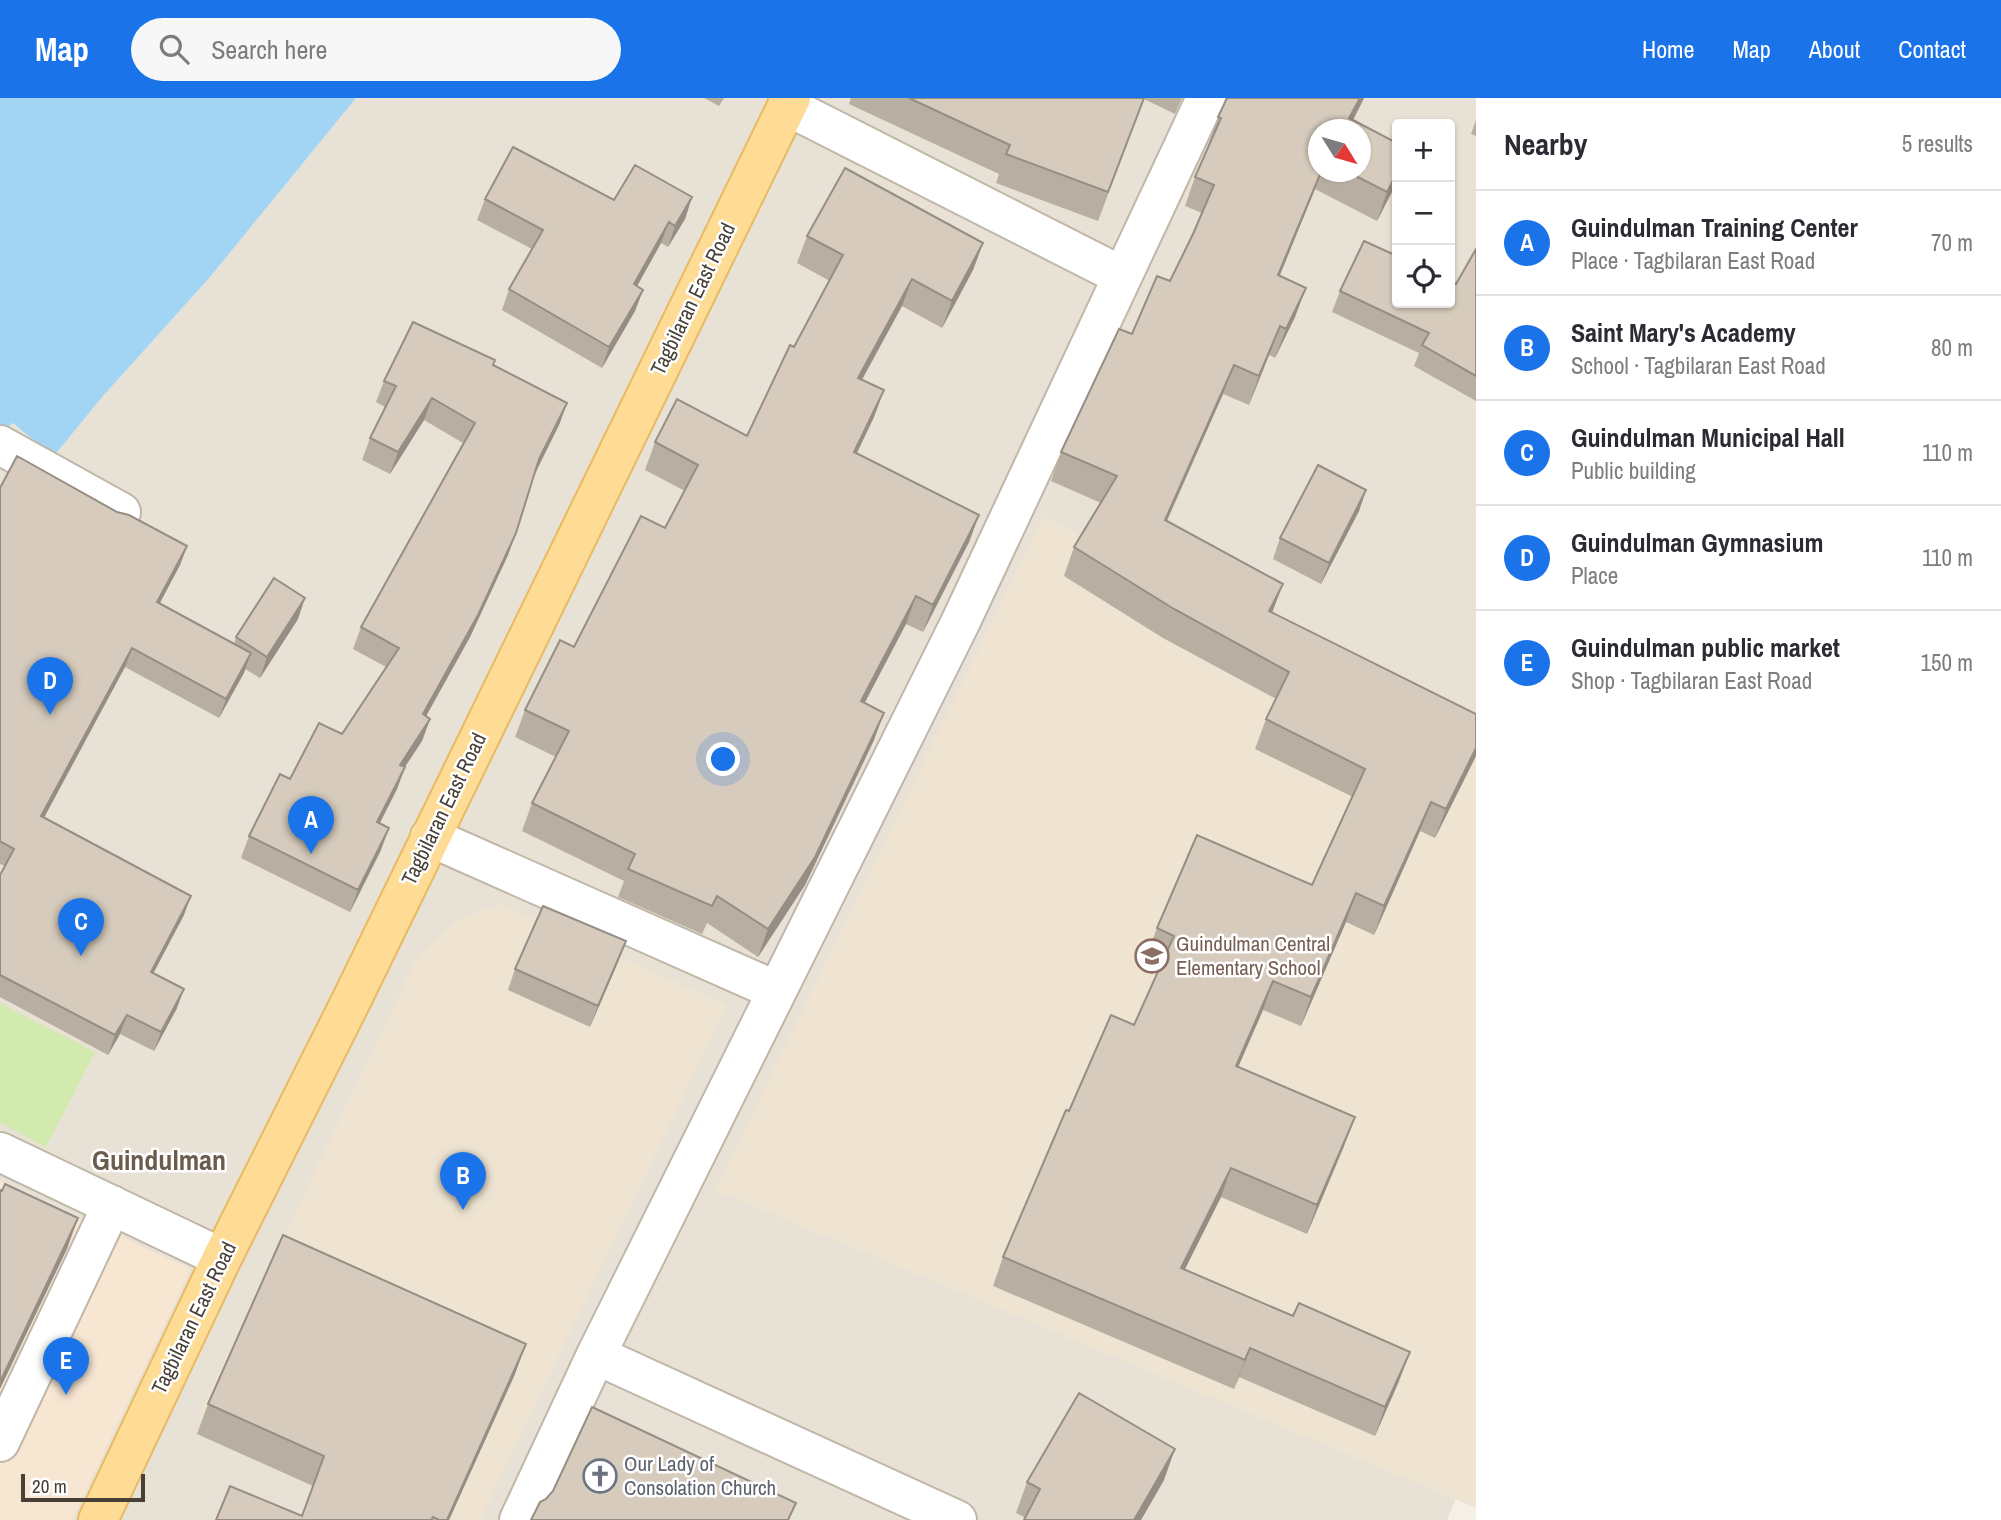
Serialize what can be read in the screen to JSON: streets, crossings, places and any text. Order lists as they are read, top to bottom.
{
  "streets": {
    "main road": ["Tagbilaran East Road"]
  },
  "districts": ["Guindulman"],
  "places": {
    "school or university": ["Guindulman Central Elementary School"],
    "church": ["Our Lady of Consolation Church"]
  },
  "scale_bar": "20 m",
  "north": "bottom right",
  "page": {
    "header": "Map",
    "search": "Search here",
    "nav": [
      "Home",
      "Map",
      "About",
      "Contact"
    ],
    "heading": ["Nearby", "5 results"],
    "map_buttons": ["+", "−"],
    "list": [
      {
        "mark": "A",
        "name": "Guindulman Training Center",
        "note": "Place · Tagbilaran East Road",
        "value": "70 m"
      },
      {
        "mark": "B",
        "name": "Saint Mary's Academy",
        "note": "School · Tagbilaran East Road",
        "value": "80 m"
      },
      {
        "mark": "C",
        "name": "Guindulman Municipal Hall",
        "note": "Public building",
        "value": "110 m"
      },
      {
        "mark": "D",
        "name": "Guindulman Gymnasium",
        "note": "Place",
        "value": "110 m"
      },
      {
        "mark": "E",
        "name": "Guindulman public market",
        "note": "Shop · Tagbilaran East Road",
        "value": "150 m"
      }
    ],
    "pins": [
      "D",
      "A",
      "C",
      "B",
      "E"
    ],
    "scale": "20 m"
  }
}
